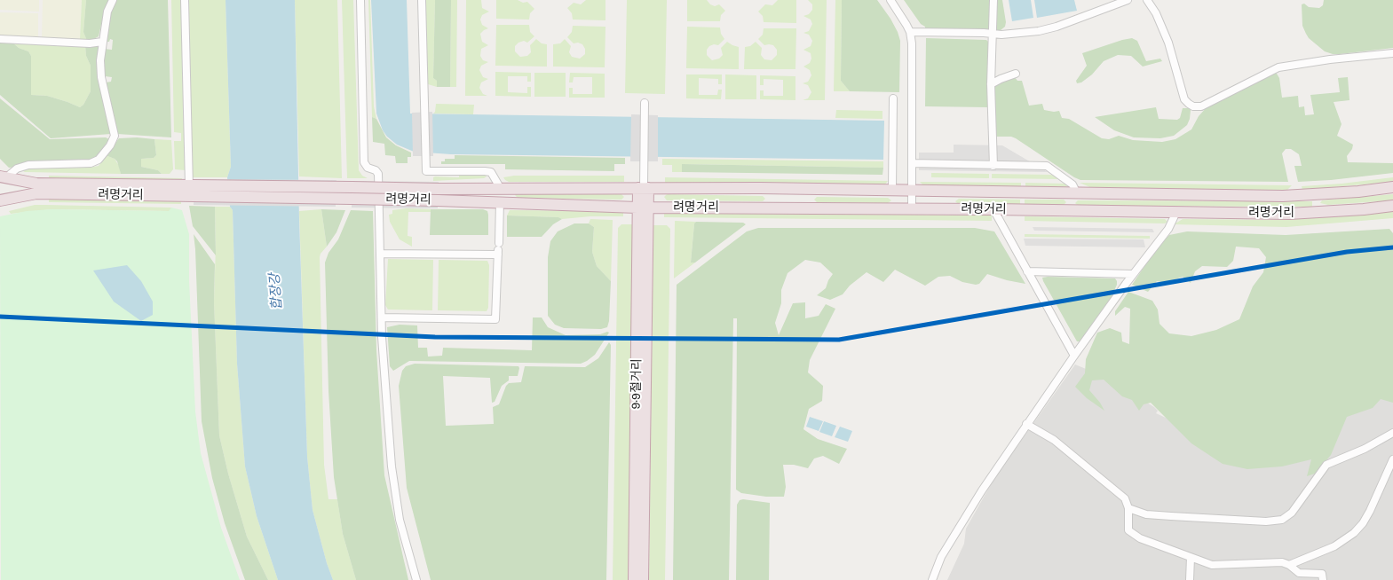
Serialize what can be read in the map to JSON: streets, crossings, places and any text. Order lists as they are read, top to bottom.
{
  "streets": {
    "highway": ["려명거리", "9·9절거리"]
  },
  "crossings": [
    ["려명거리", "9·9절거리"]
  ],
  "water": ["합장강"]
}
